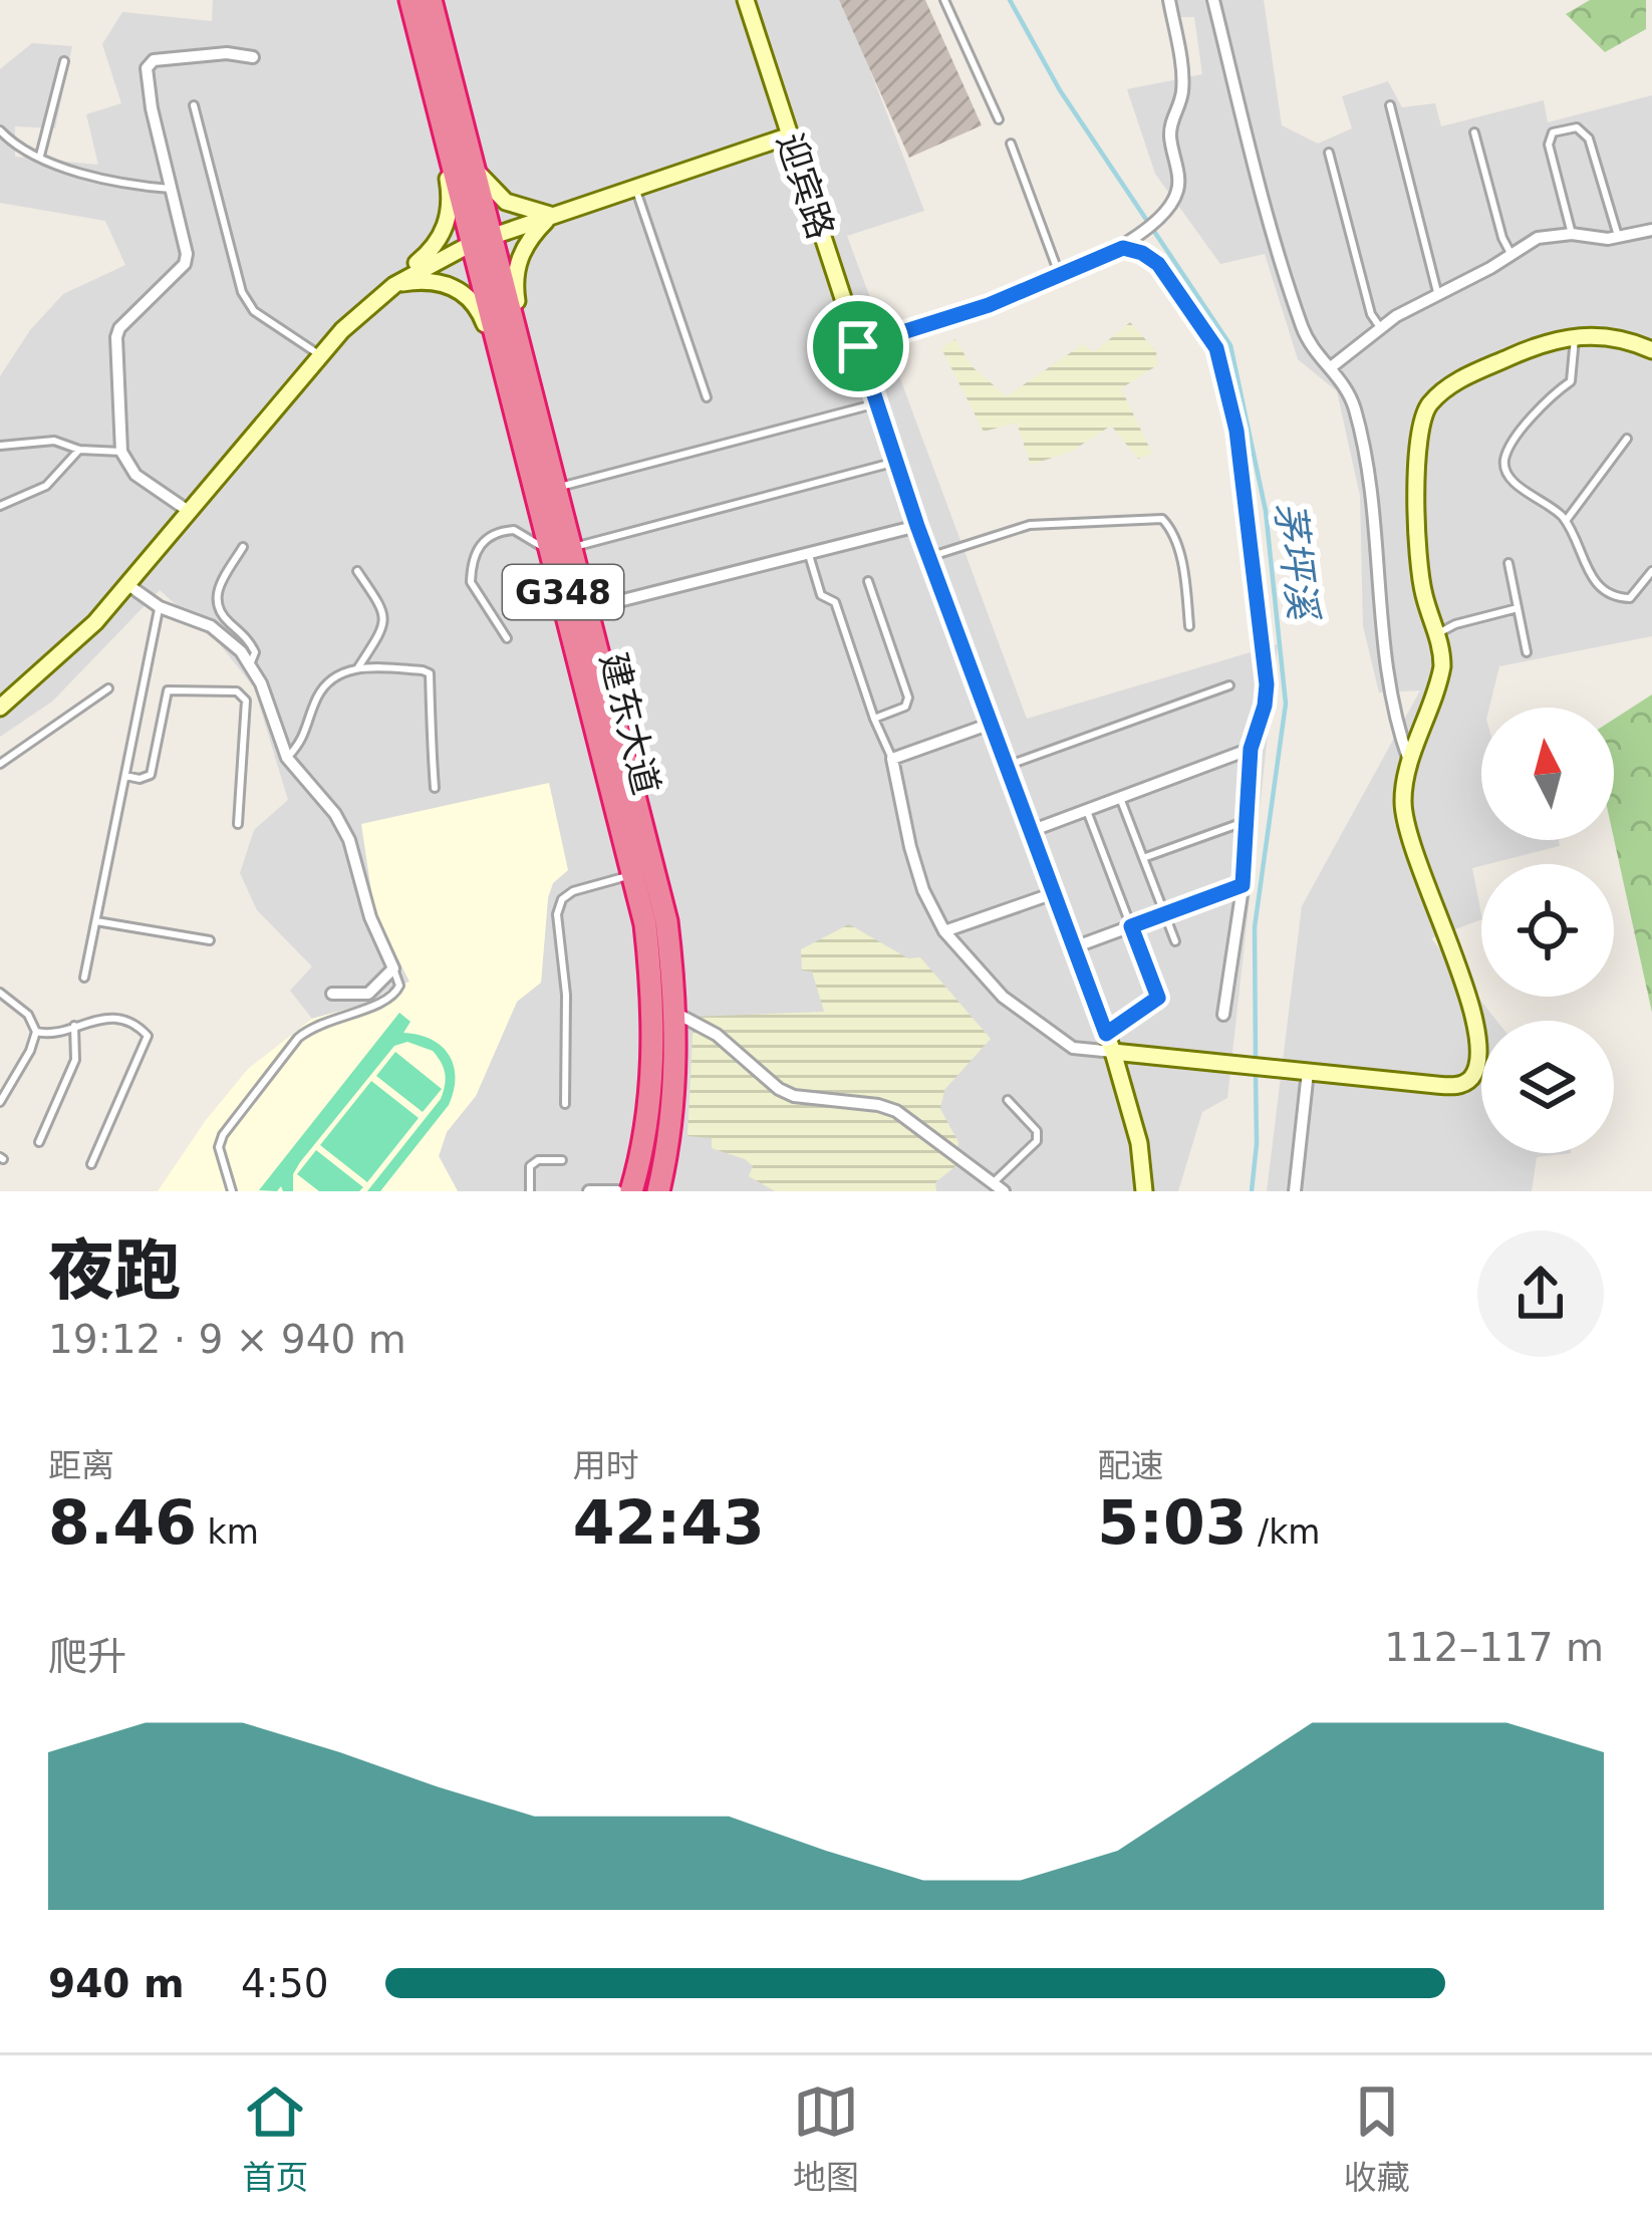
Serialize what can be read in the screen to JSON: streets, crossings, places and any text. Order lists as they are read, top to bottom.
{
  "streets": {
    "highway": ["G348", "建东大道"],
    "main road": ["迎宾路"]
  },
  "water": ["茅坪溪"],
  "north": "top",
  "page": {
    "heading": ["夜跑", "19:12 · 9 × 940 m"],
    "stats": [
      ["距离", "8.46 km"],
      ["用时", "42:43"],
      ["配速", "5:03 /km"]
    ],
    "chart": ["爬升", "112–117 m"],
    "list": [
      {
        "name": "940 m",
        "note": "4:50"
      }
    ],
    "tabs": ["首页", "地图", "收藏"]
  }
}
